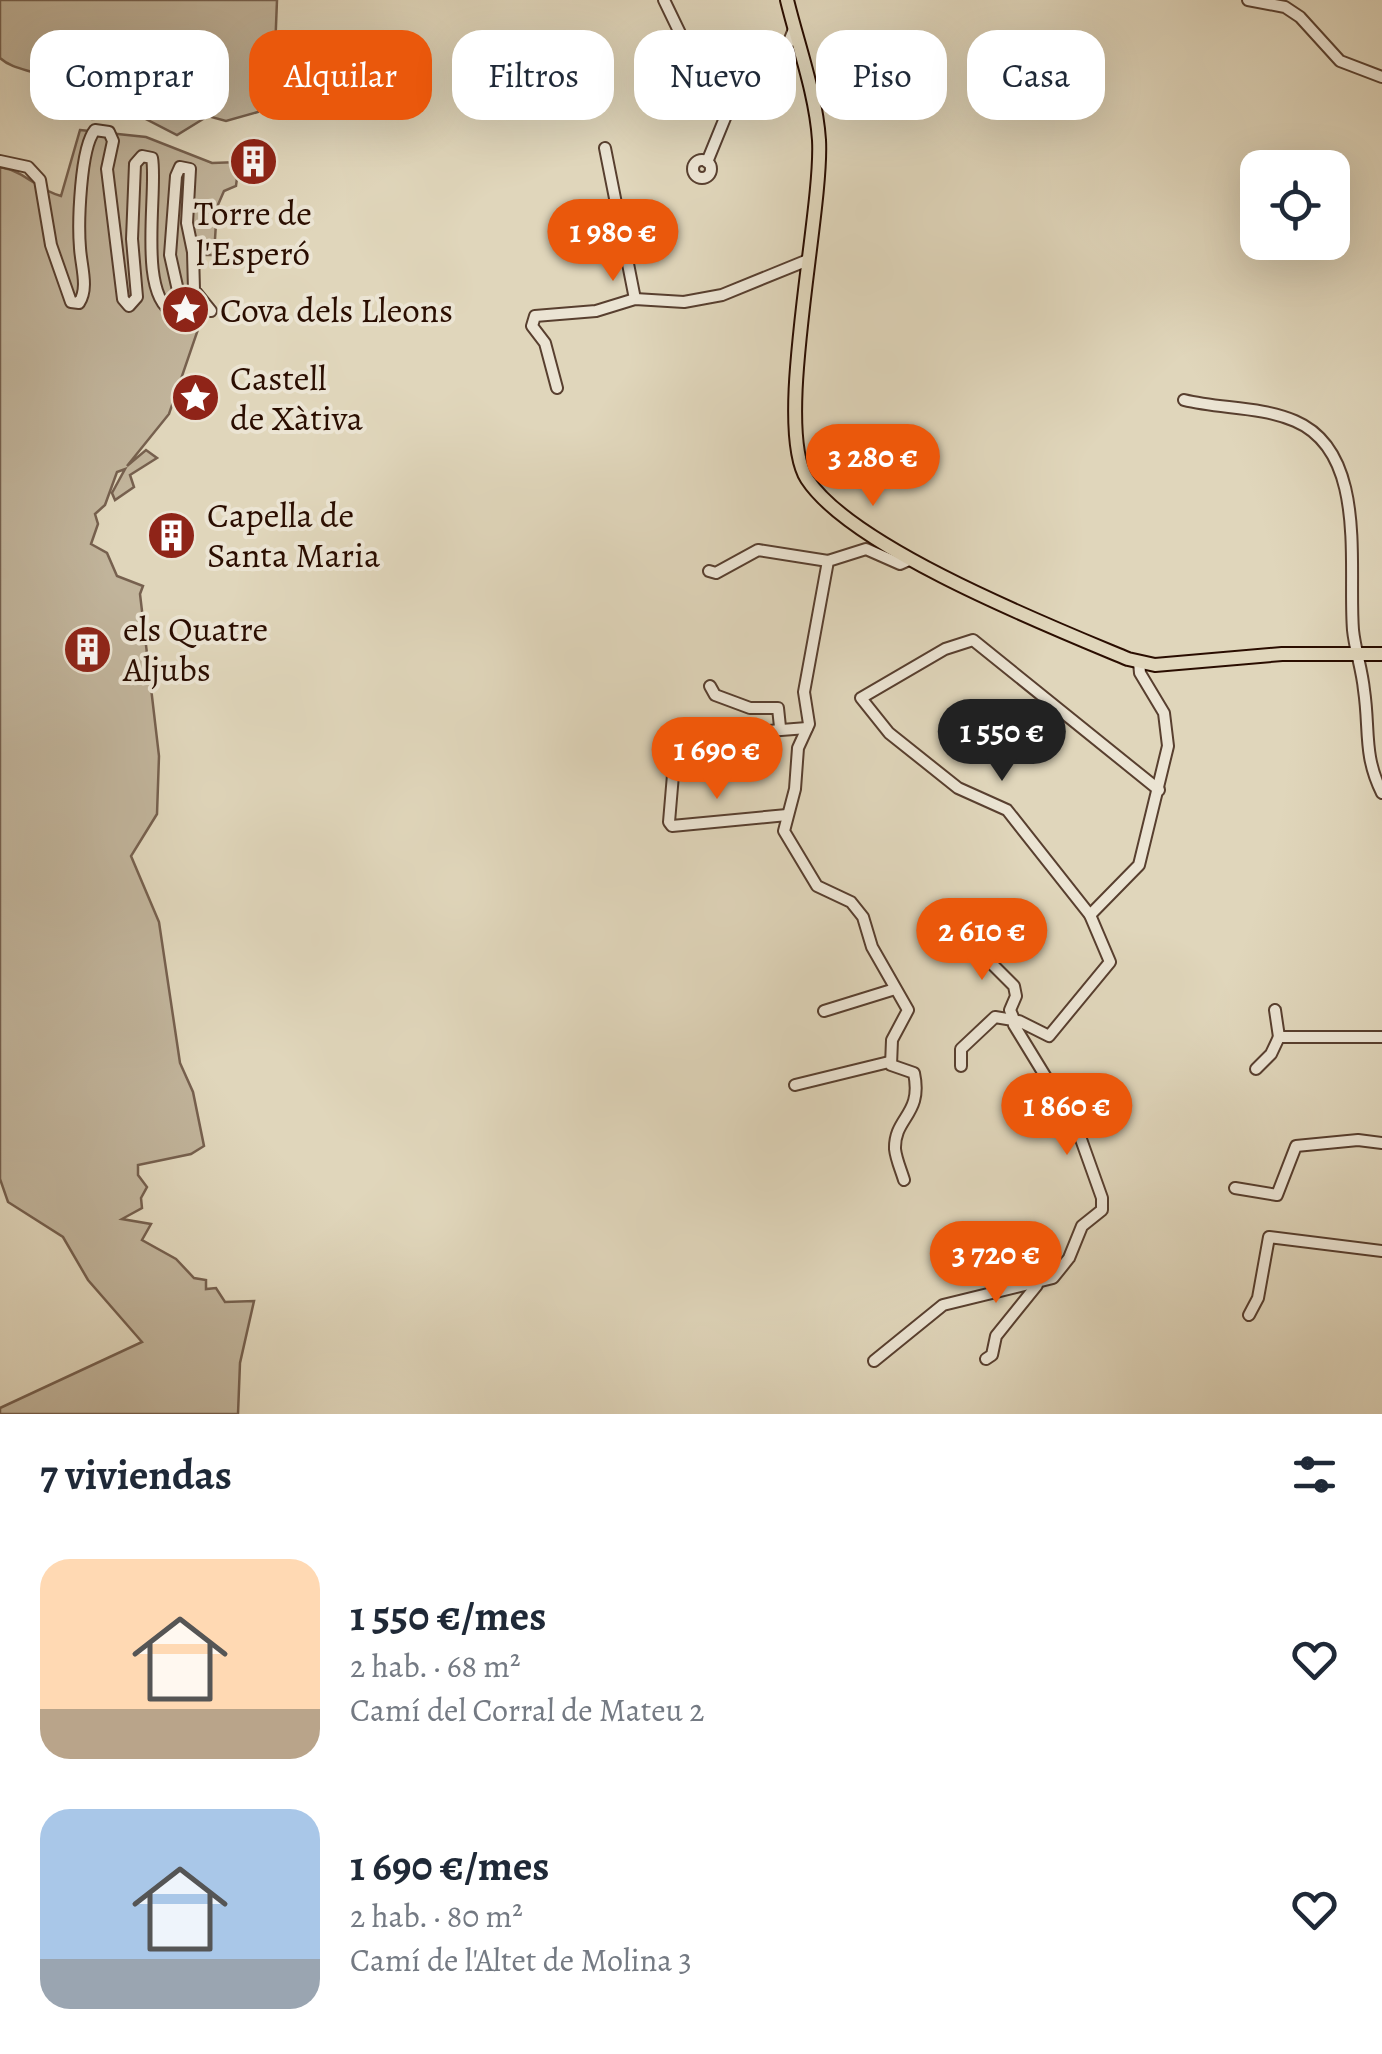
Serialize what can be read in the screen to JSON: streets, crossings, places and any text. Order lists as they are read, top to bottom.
{
  "places": {
    "building": ["Torre de l'Esperó", "Capella de Santa Maria", "els Quatre Aljubs"],
    "place": ["Cova dels Lleons", "Castell de Xàtiva"]
  },
  "page": {
    "chip": [
      "Comprar",
      "Alquilar",
      "Filtros",
      "Nuevo",
      "Piso",
      "Casa"
    ],
    "price": [
      "1 980 €",
      "3 280 €",
      "1 550 €",
      "1 690 €",
      "2 610 €",
      "1 860 €",
      "3 720 €"
    ],
    "heading": "7 viviendas",
    "list": [
      {
        "name": "1 550 €/mes",
        "note": "2 hab. · 68 m² · Camí del Corral de Mateu 2"
      },
      {
        "name": "1 690 €/mes",
        "note": "2 hab. · 80 m² · Camí de l'Altet de Molina 3"
      }
    ]
  }
}
